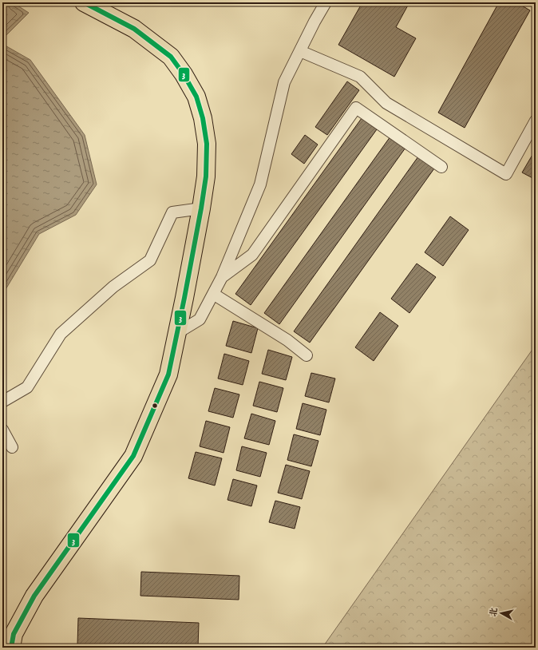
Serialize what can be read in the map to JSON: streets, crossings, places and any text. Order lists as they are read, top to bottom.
{
  "lines": ["transit line 3"],
  "north": "left"
}
